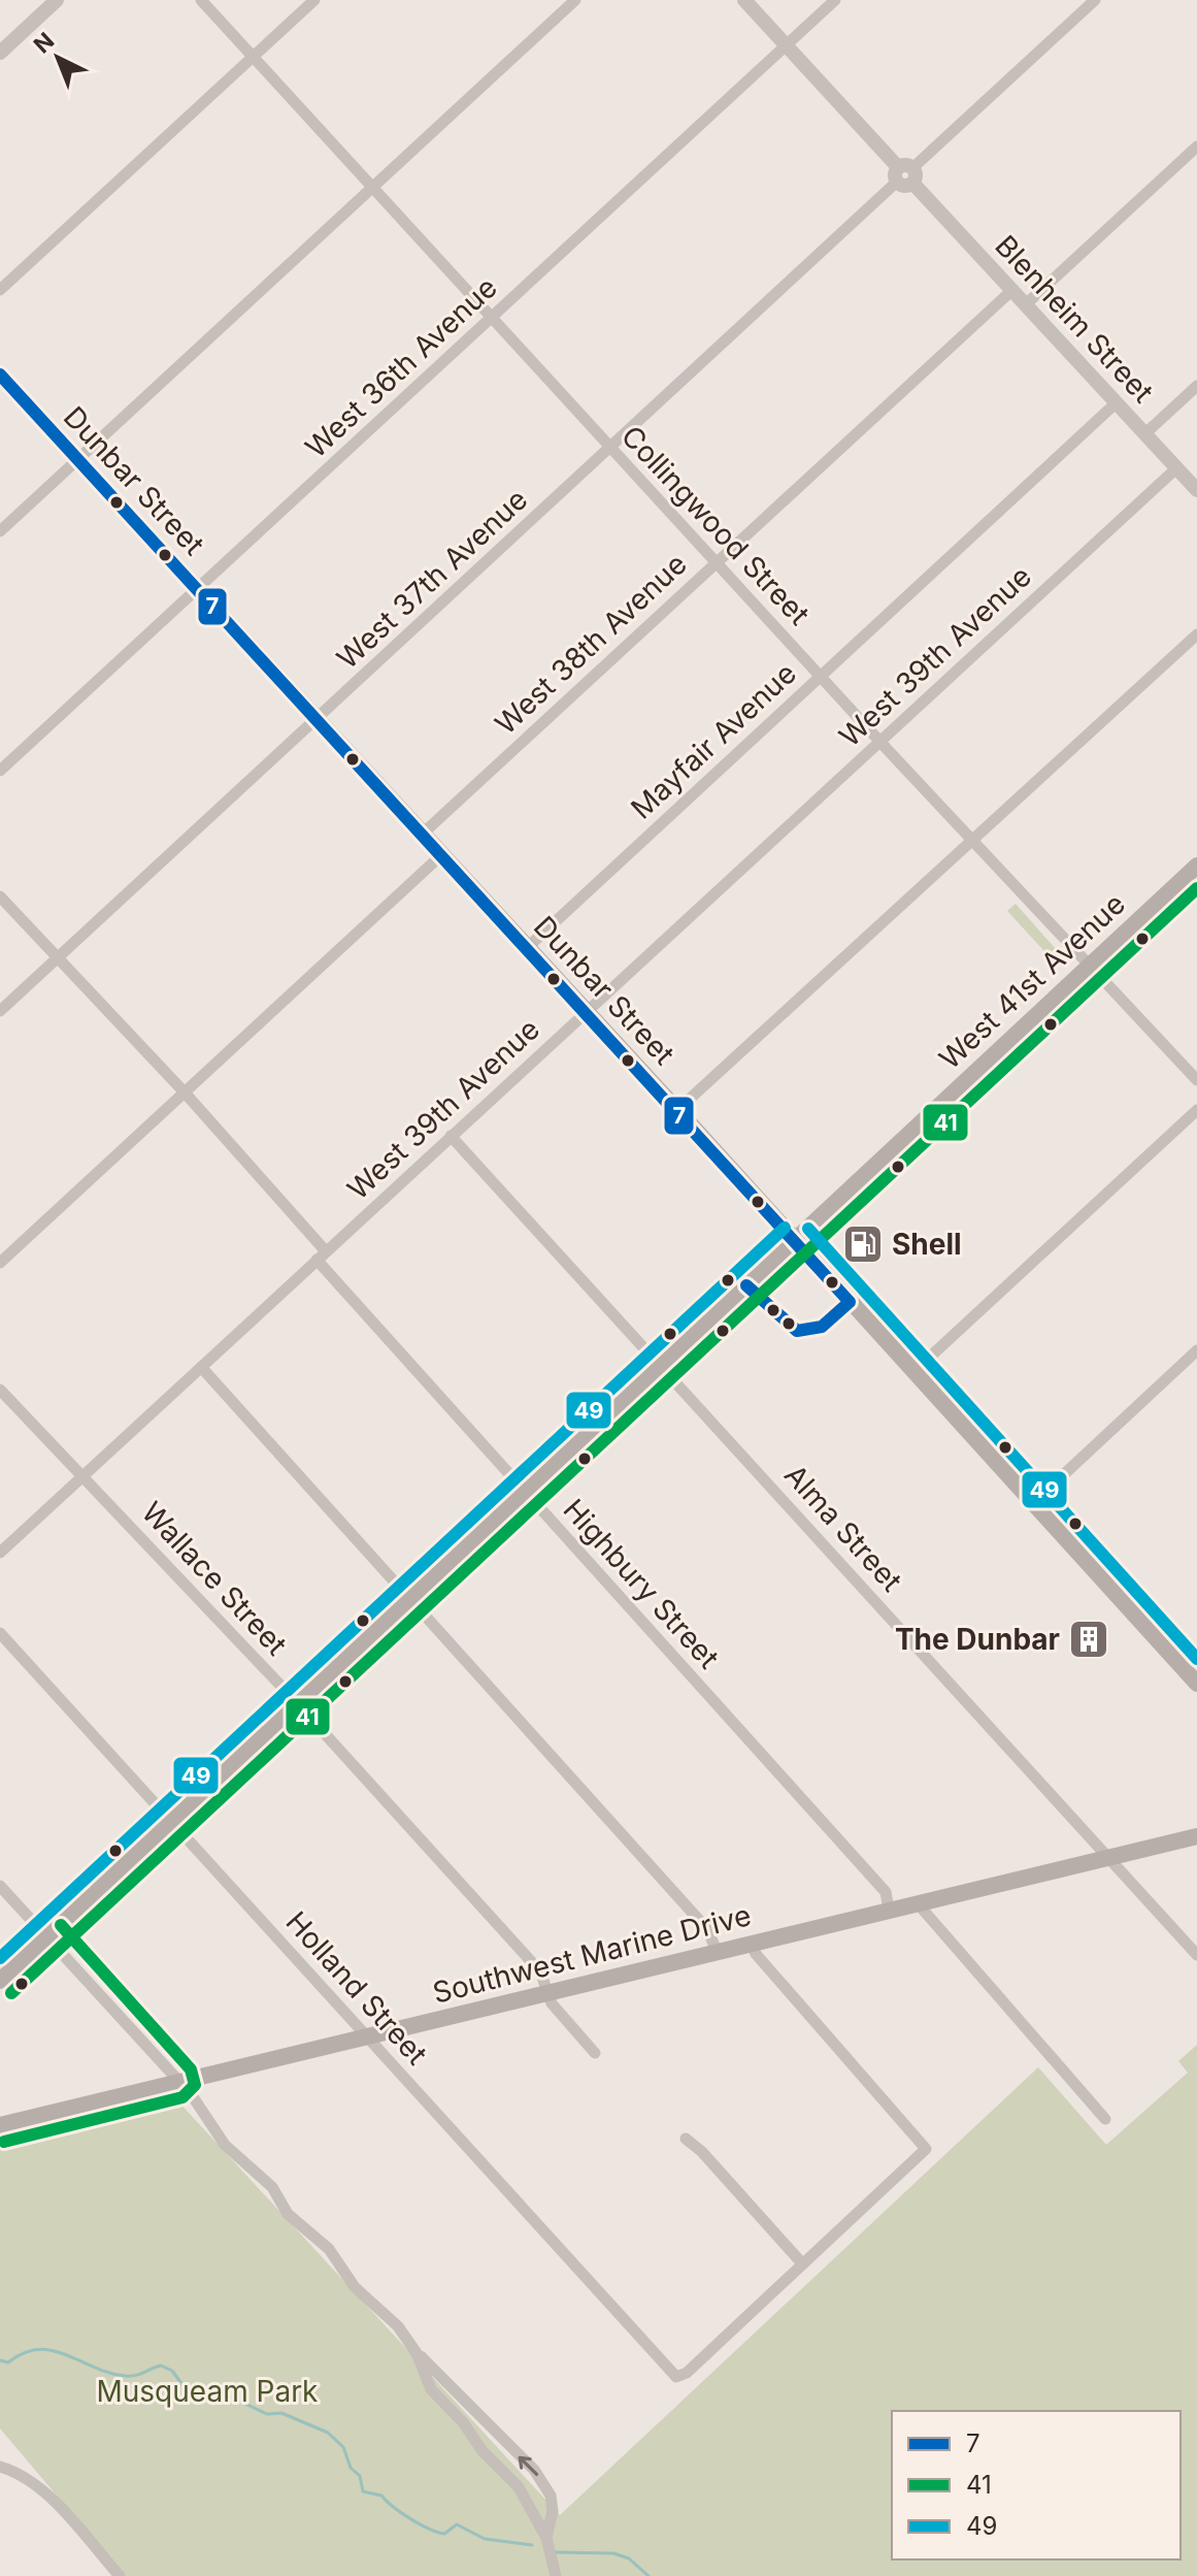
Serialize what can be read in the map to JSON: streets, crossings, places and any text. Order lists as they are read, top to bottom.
{
  "streets": {
    "main road": ["Dunbar Street", "West 41st Avenue", "Southwest Marine Drive"],
    "street": [
      "Blenheim Street",
      "West 36th Avenue",
      "Collingwood Street",
      "West 37th Avenue",
      "West 38th Avenue",
      "West 39th Avenue",
      "Mayfair Avenue",
      "Alma Street",
      "Wallace Street",
      "Highbury Street",
      "Holland Street"
    ]
  },
  "crossings": [
    ["Blenheim Street", "West 36th Avenue"],
    ["Blenheim Street", "West 37th Avenue"],
    ["Blenheim Street", "West 38th Avenue"],
    ["Blenheim Street", "West 39th Avenue"],
    ["Blenheim Street", "Mayfair Avenue"],
    ["West 36th Avenue", "Dunbar Street"],
    ["West 36th Avenue", "Collingwood Street"],
    ["Dunbar Street", "West 37th Avenue"],
    ["Dunbar Street", "West 38th Avenue"],
    ["Dunbar Street", "West 39th Avenue"],
    ["Dunbar Street", "Mayfair Avenue"],
    ["Dunbar Street", "West 41st Avenue"],
    ["Collingwood Street", "West 37th Avenue"],
    ["Collingwood Street", "West 38th Avenue"],
    ["Collingwood Street", "West 39th Avenue"],
    ["Collingwood Street", "Mayfair Avenue"],
    ["Collingwood Street", "West 41st Avenue"],
    ["West 37th Avenue", "Highbury Street"],
    ["West 39th Avenue", "Alma Street"],
    ["West 39th Avenue", "Wallace Street"],
    ["West 39th Avenue", "Highbury Street"],
    ["West 41st Avenue", "Alma Street"],
    ["West 41st Avenue", "Wallace Street"],
    ["West 41st Avenue", "Highbury Street"],
    ["West 41st Avenue", "Holland Street"],
    ["Alma Street", "Southwest Marine Drive"],
    ["Wallace Street", "Southwest Marine Drive"],
    ["Highbury Street", "Southwest Marine Drive"],
    ["Southwest Marine Drive", "Holland Street"]
  ],
  "parks": ["Musqueam Park"],
  "places": {
    "fuel station": ["Shell"],
    "building": ["The Dunbar"]
  },
  "lines": ["transit line 7", "transit line 41", "transit line 49"],
  "legend": ["7", "41", "49"],
  "north": "top left"
}
